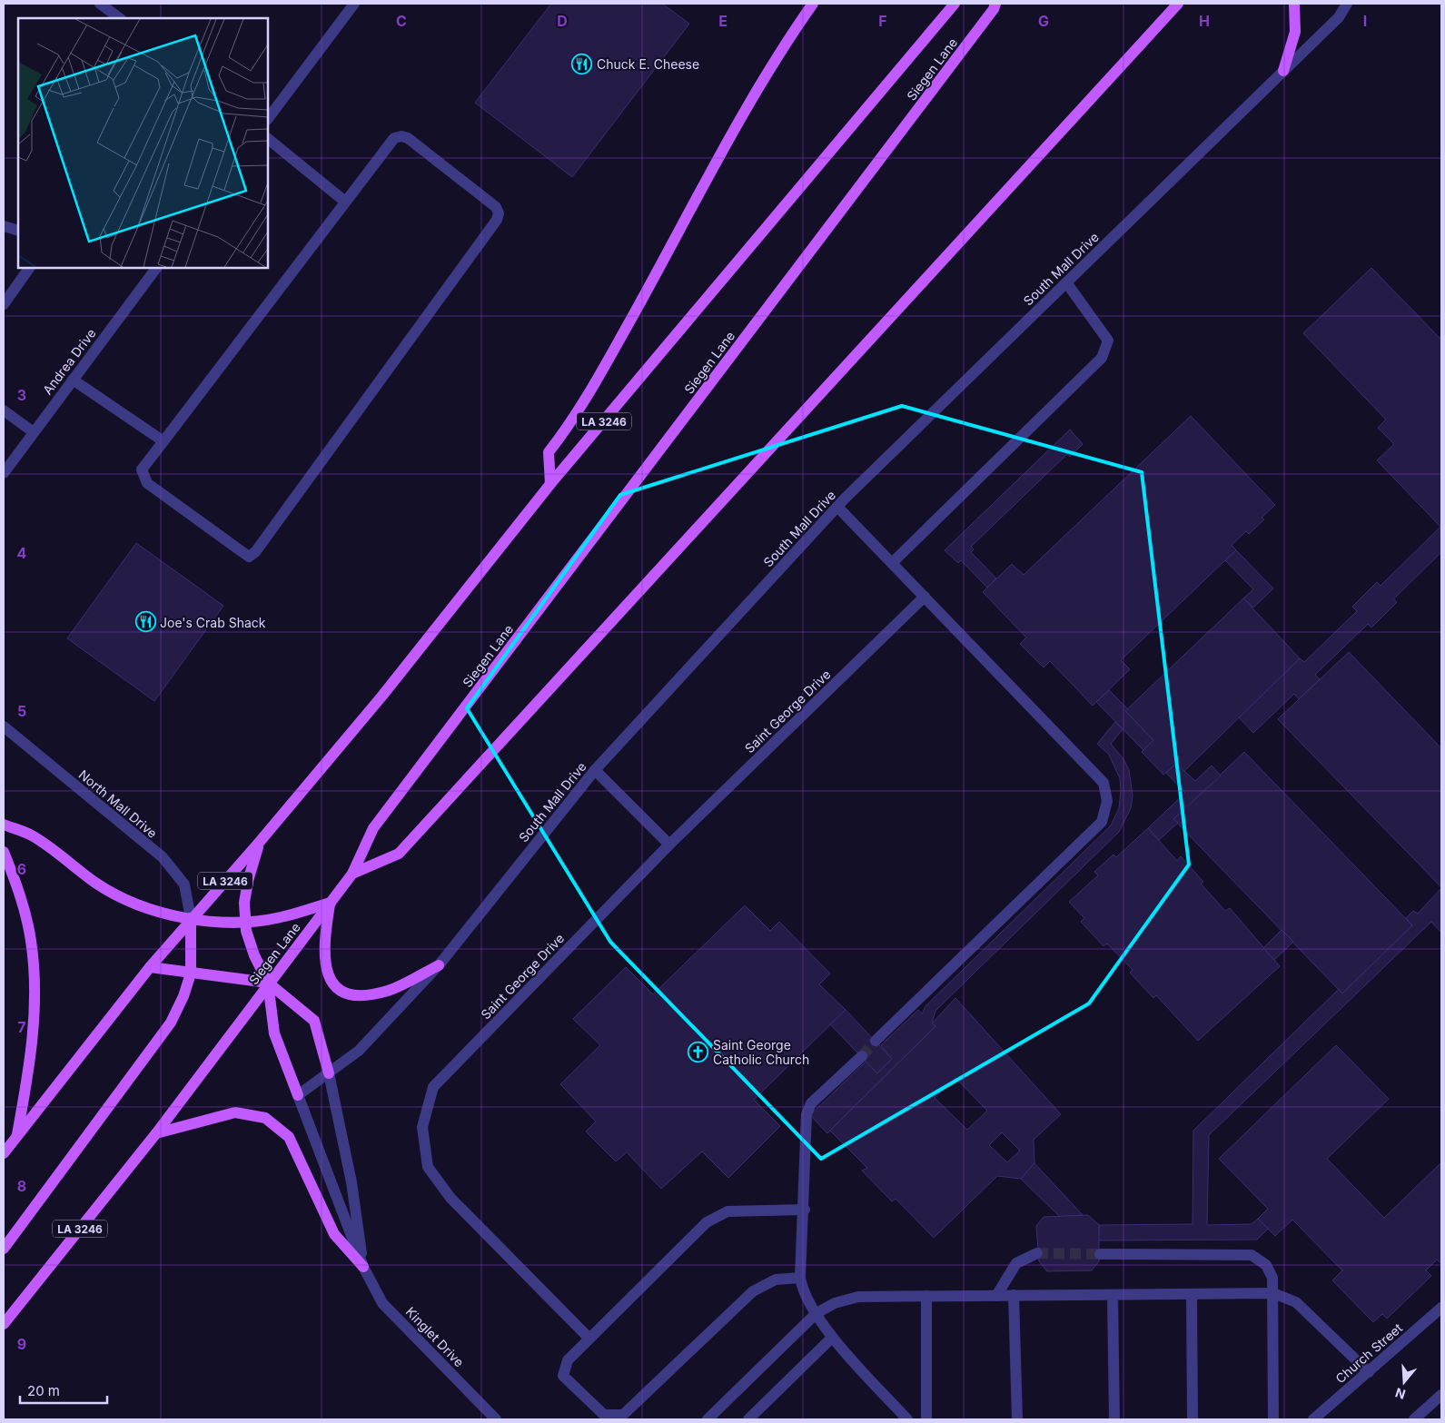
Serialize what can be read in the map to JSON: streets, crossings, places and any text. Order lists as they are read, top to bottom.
{
  "streets": {
    "main road": ["Siegen Lane", "LA 3246"],
    "street": [
      "South Mall Drive",
      "Andrea Drive",
      "Saint George Drive",
      "North Mall Drive",
      "Kinglet Drive",
      "Church Street"
    ]
  },
  "crossings": [
    ["Siegen Lane", "North Mall Drive"],
    ["South Mall Drive", "Kinglet Drive"]
  ],
  "places": {
    "restaurant": ["Chuck E. Cheese", "Joe's Crab Shack"],
    "church": ["Saint George Catholic Church"]
  },
  "scale_bar": "20 m",
  "north": "bottom",
  "grid": {
    "columns": [
      "C",
      "D",
      "E",
      "F",
      "G",
      "H",
      "I"
    ],
    "rows": [
      "3",
      "4",
      "5",
      "6",
      "7",
      "8",
      "9"
    ]
  }
}
